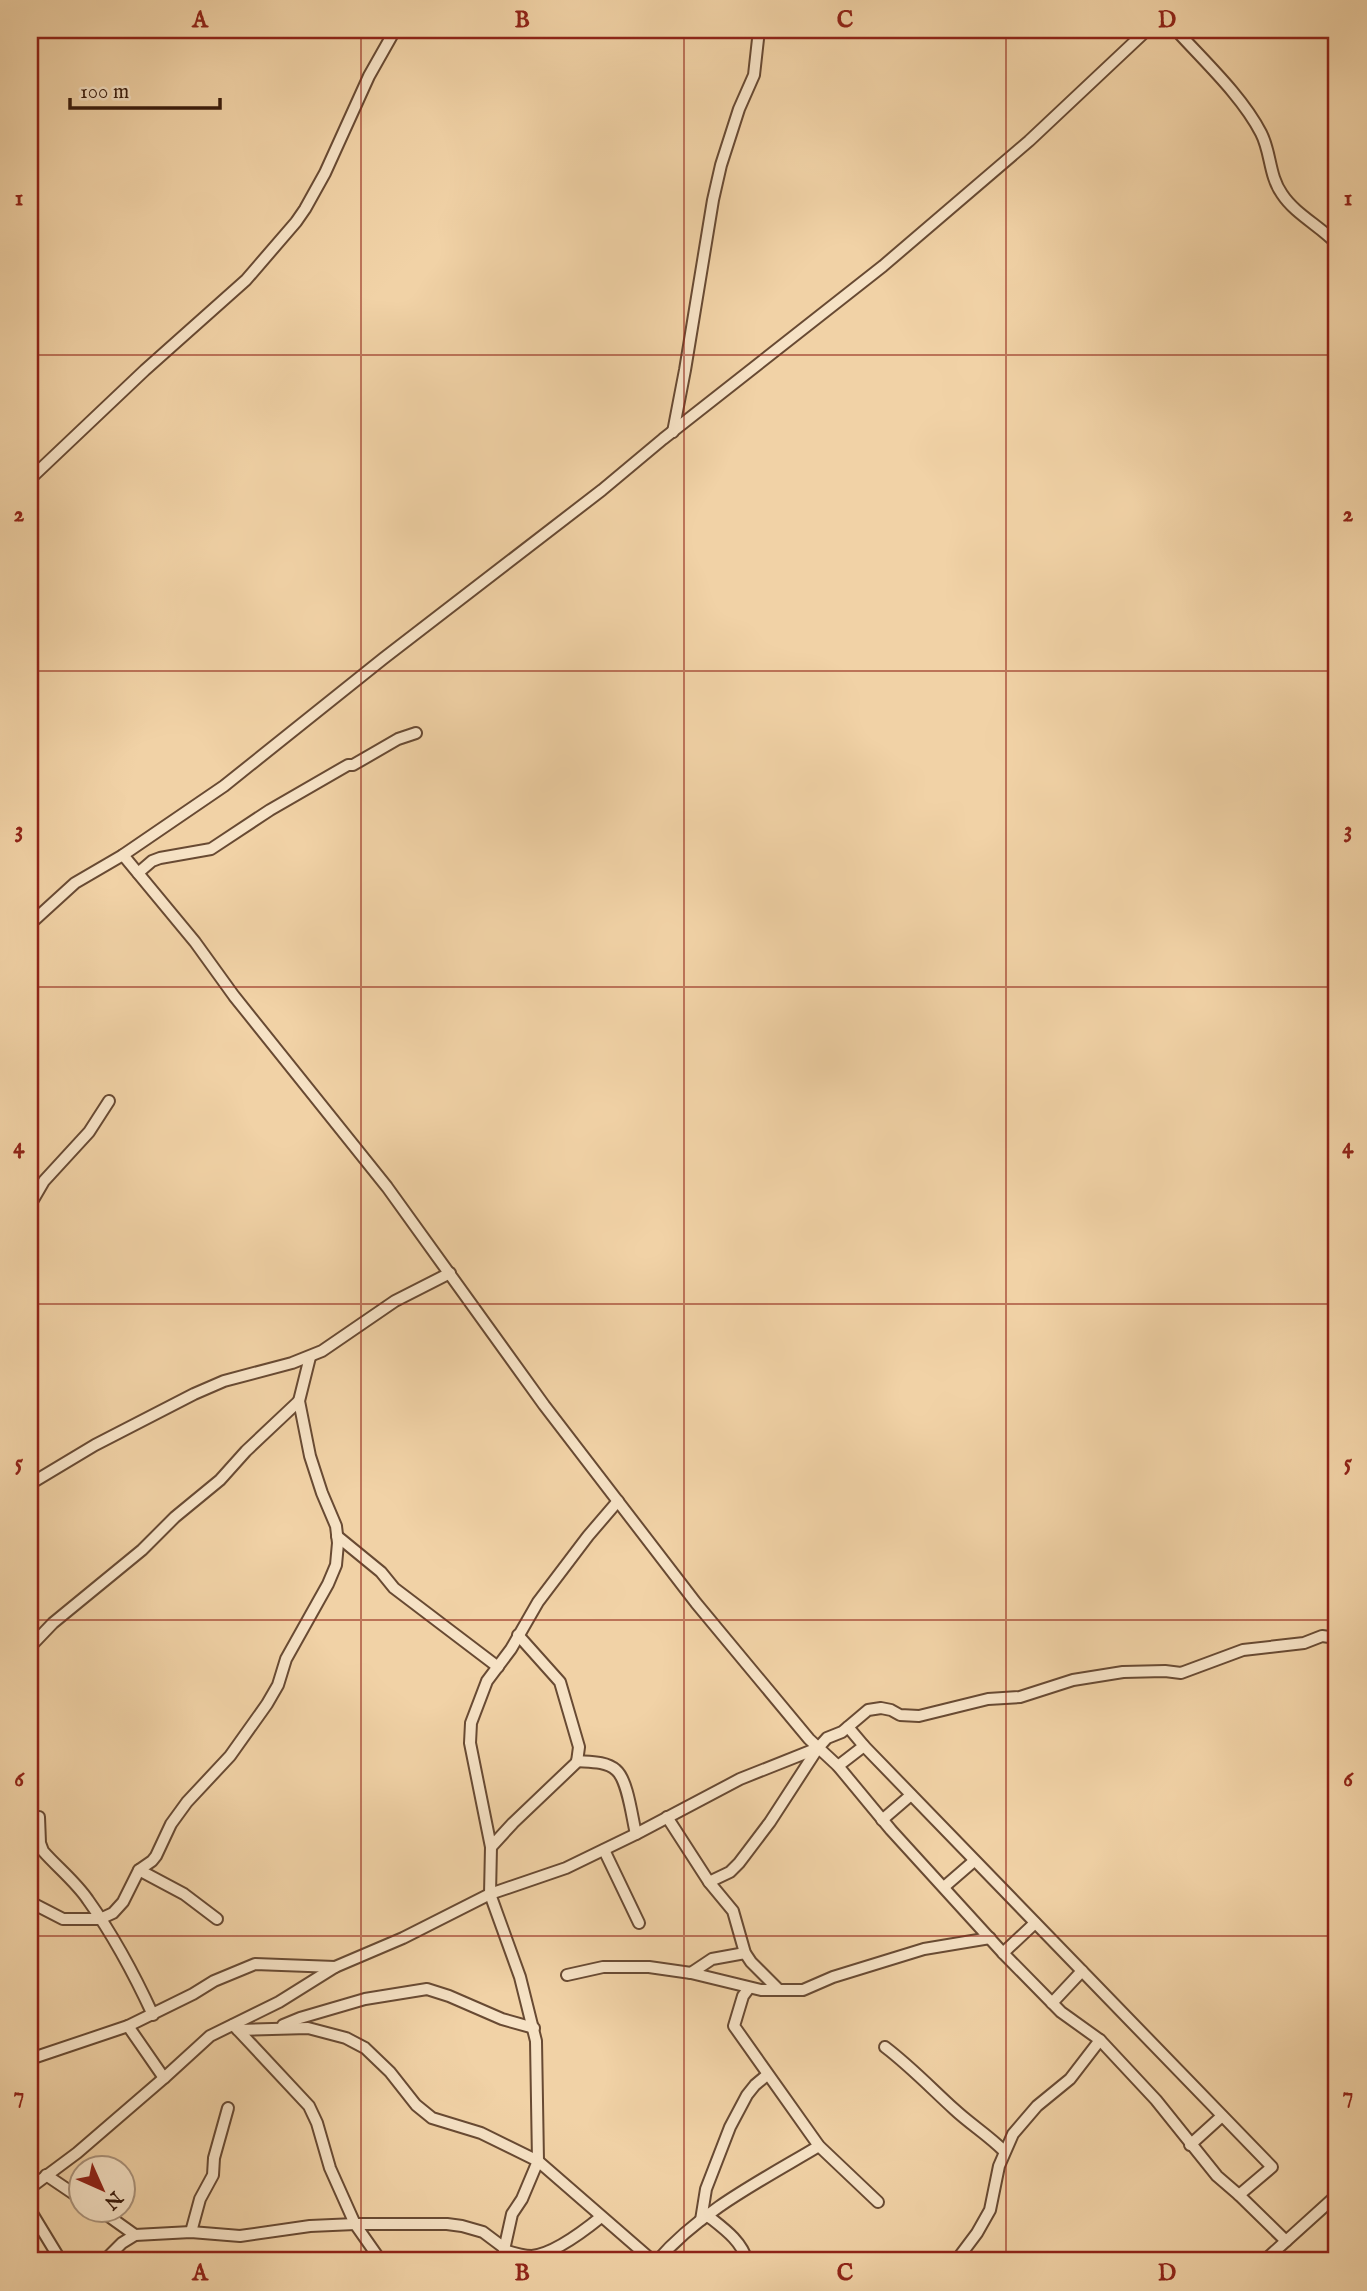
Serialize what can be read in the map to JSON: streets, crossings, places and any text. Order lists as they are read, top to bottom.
{
  "scale_bar": "100 m",
  "north": "bottom right",
  "grid": {
    "columns": [
      "A",
      "B",
      "C",
      "D"
    ],
    "rows": [
      "1",
      "2",
      "3",
      "4",
      "5",
      "6",
      "7"
    ]
  }
}
